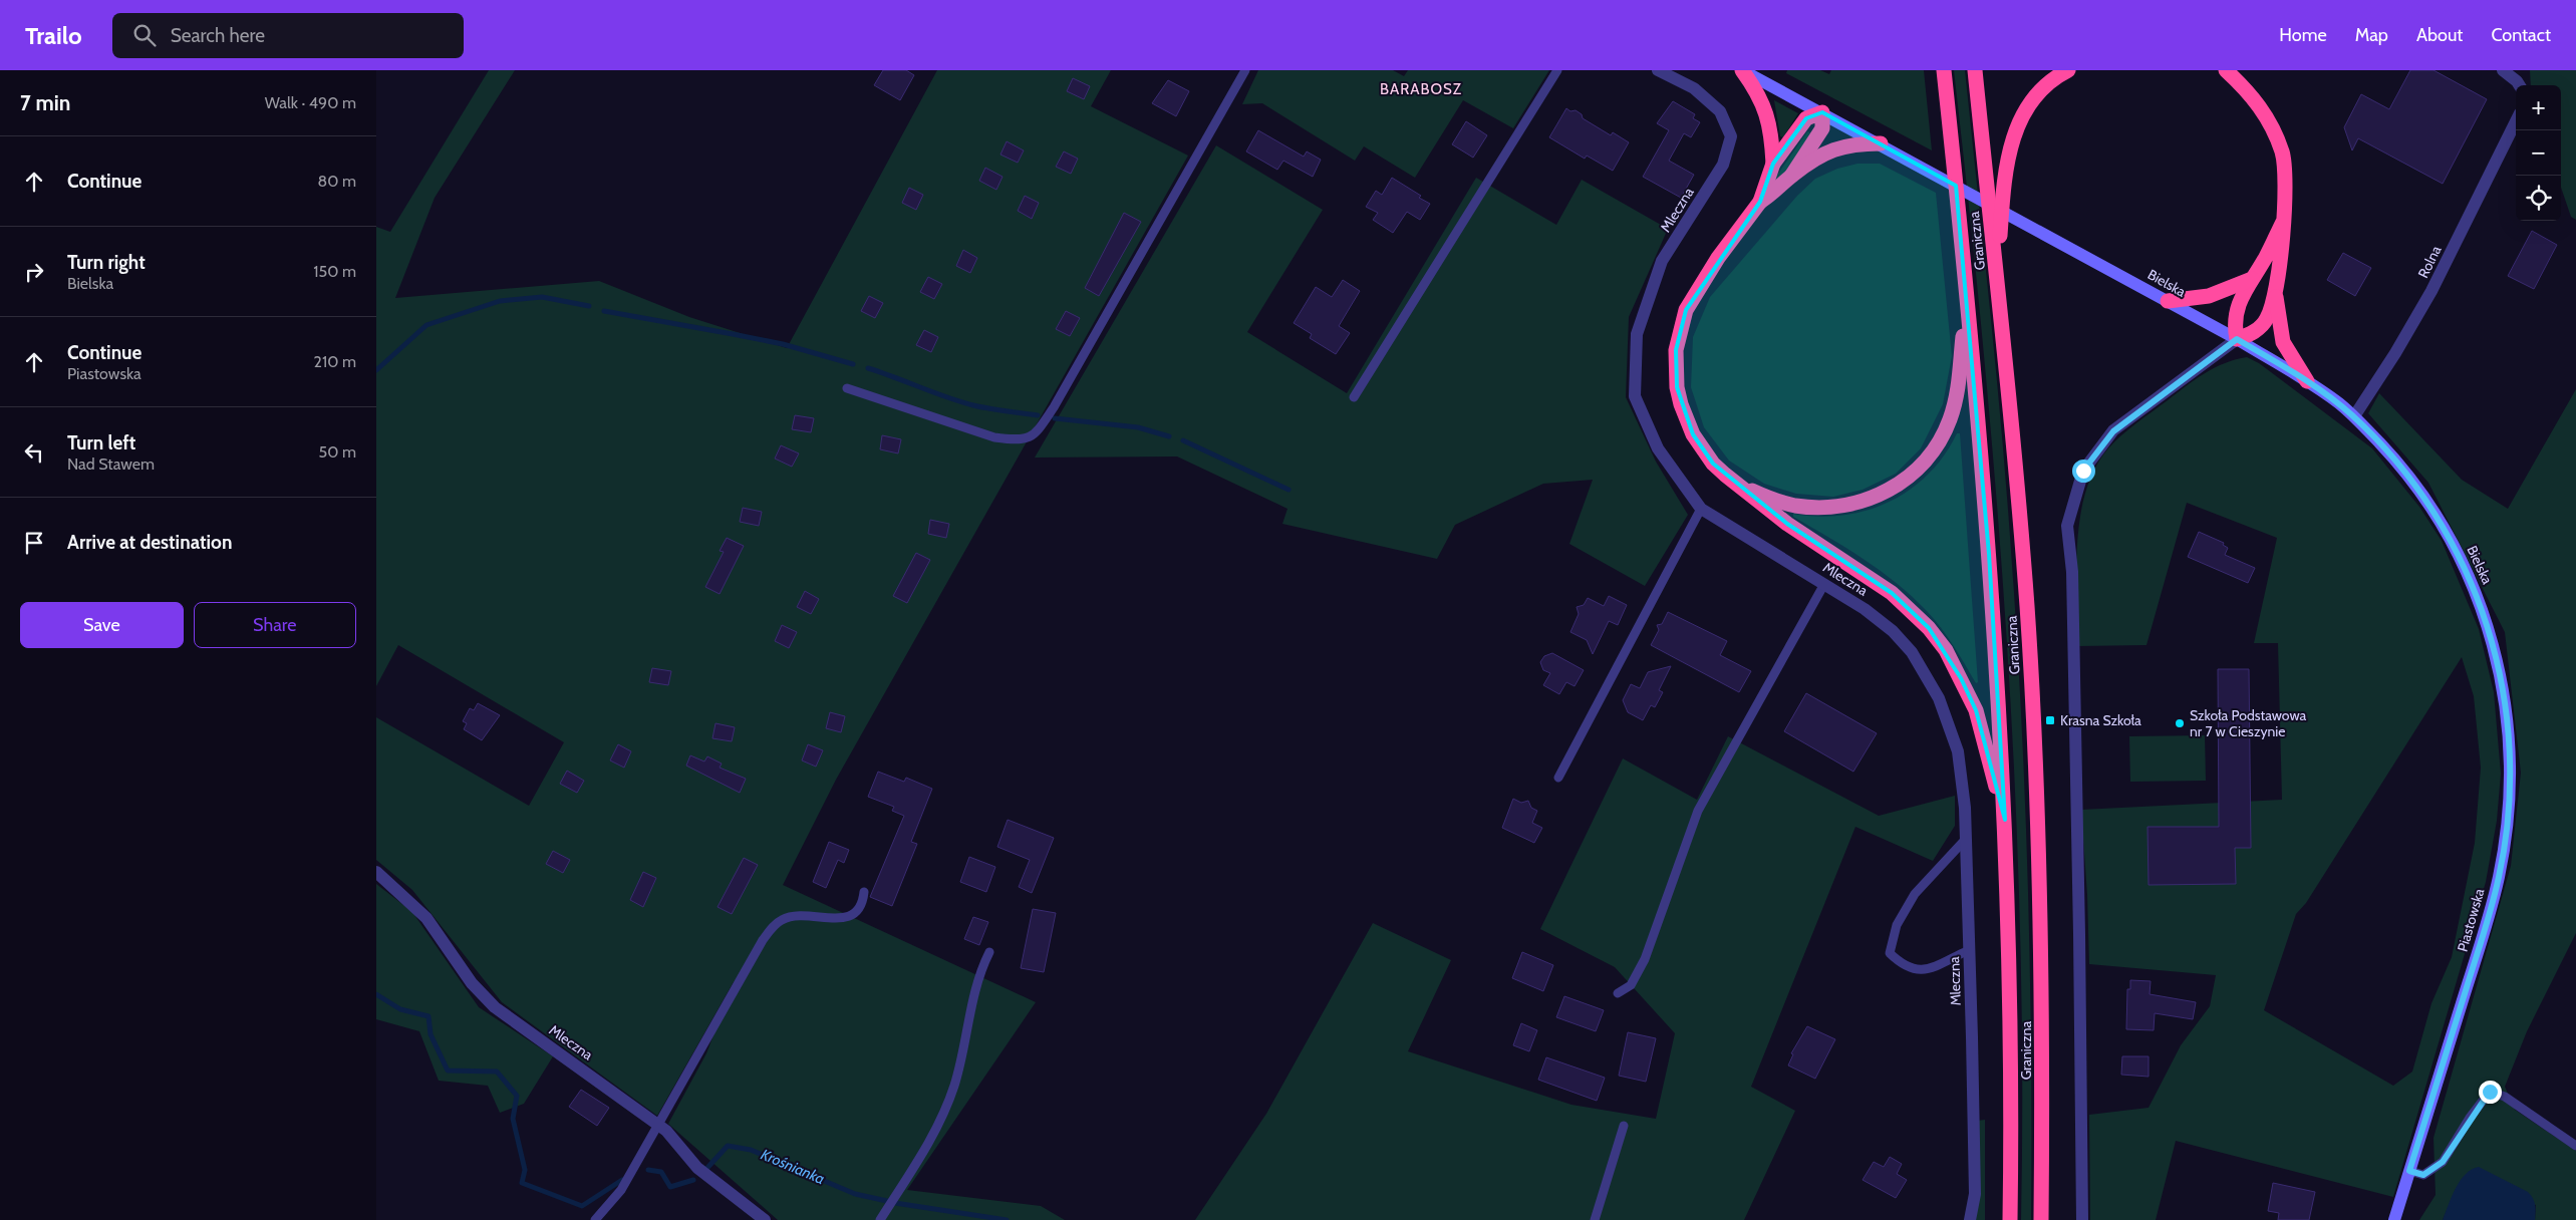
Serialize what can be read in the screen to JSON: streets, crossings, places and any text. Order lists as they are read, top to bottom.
{
  "streets": {
    "highway": ["Graniczna"],
    "main road": ["Bielska", "Piastowska"],
    "street": ["Mleczna", "Rolna"]
  },
  "crossings": [
    ["Rolna", "Bielska"],
    ["Bielska", "Piastowska"]
  ],
  "districts": ["BARABOSZ"],
  "water": ["Krośnianka"],
  "places": {
    "transit": ["Krasna Szkoła"],
    "other": ["Szkoła Podstawowa nr 7 w Cieszynie"]
  },
  "page": {
    "header": "Trailo",
    "search": "Search here",
    "nav": [
      "Home",
      "Map",
      "About",
      "Contact"
    ],
    "heading": ["7 min", "Walk · 490 m"],
    "map_buttons": ["+", "−"],
    "list": [
      ["Continue", "80 m"],
      ["Turn right", "Bielska", "150 m"],
      ["Continue", "Piastowska", "210 m"],
      ["Turn left", "Nad Stawem", "50 m"],
      "Arrive at destination"
    ],
    "buttons": ["Save", "Share"]
  }
}
